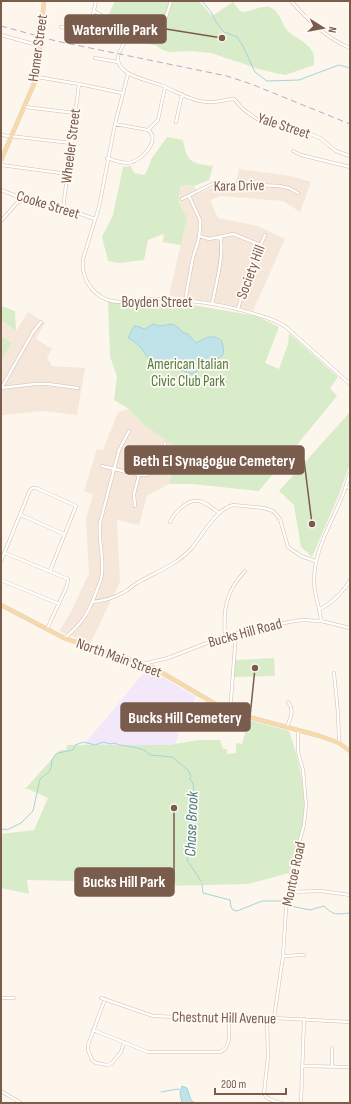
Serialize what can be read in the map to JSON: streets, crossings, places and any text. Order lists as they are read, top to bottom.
{
  "streets": {
    "main road": ["Homer Street", "North Main Street"],
    "street": [
      "Yale Street",
      "Wheeler Street",
      "Kara Drive",
      "Cooke Street",
      "Society Hill",
      "Boyden Street",
      "Bucks Hill Road",
      "Montoe Road",
      "Chestnut Hill Avenue"
    ]
  },
  "crossings": [
    ["Yale Street", "Boyden Street"],
    ["Wheeler Street", "Cooke Street"],
    ["Cooke Street", "Boyden Street"],
    ["Society Hill", "Boyden Street"],
    ["Bucks Hill Road", "North Main Street"],
    ["North Main Street", "Montoe Road"],
    ["Montoe Road", "Chestnut Hill Avenue"]
  ],
  "water": ["Chase Brook"],
  "parks": ["American Italian Civic Club Park"],
  "places": [
    "Waterville Park",
    "Beth El Synagogue Cemetery",
    "Bucks Hill Cemetery",
    "Bucks Hill Park"
  ],
  "scale_bar": "200 m",
  "north": "right"
}
